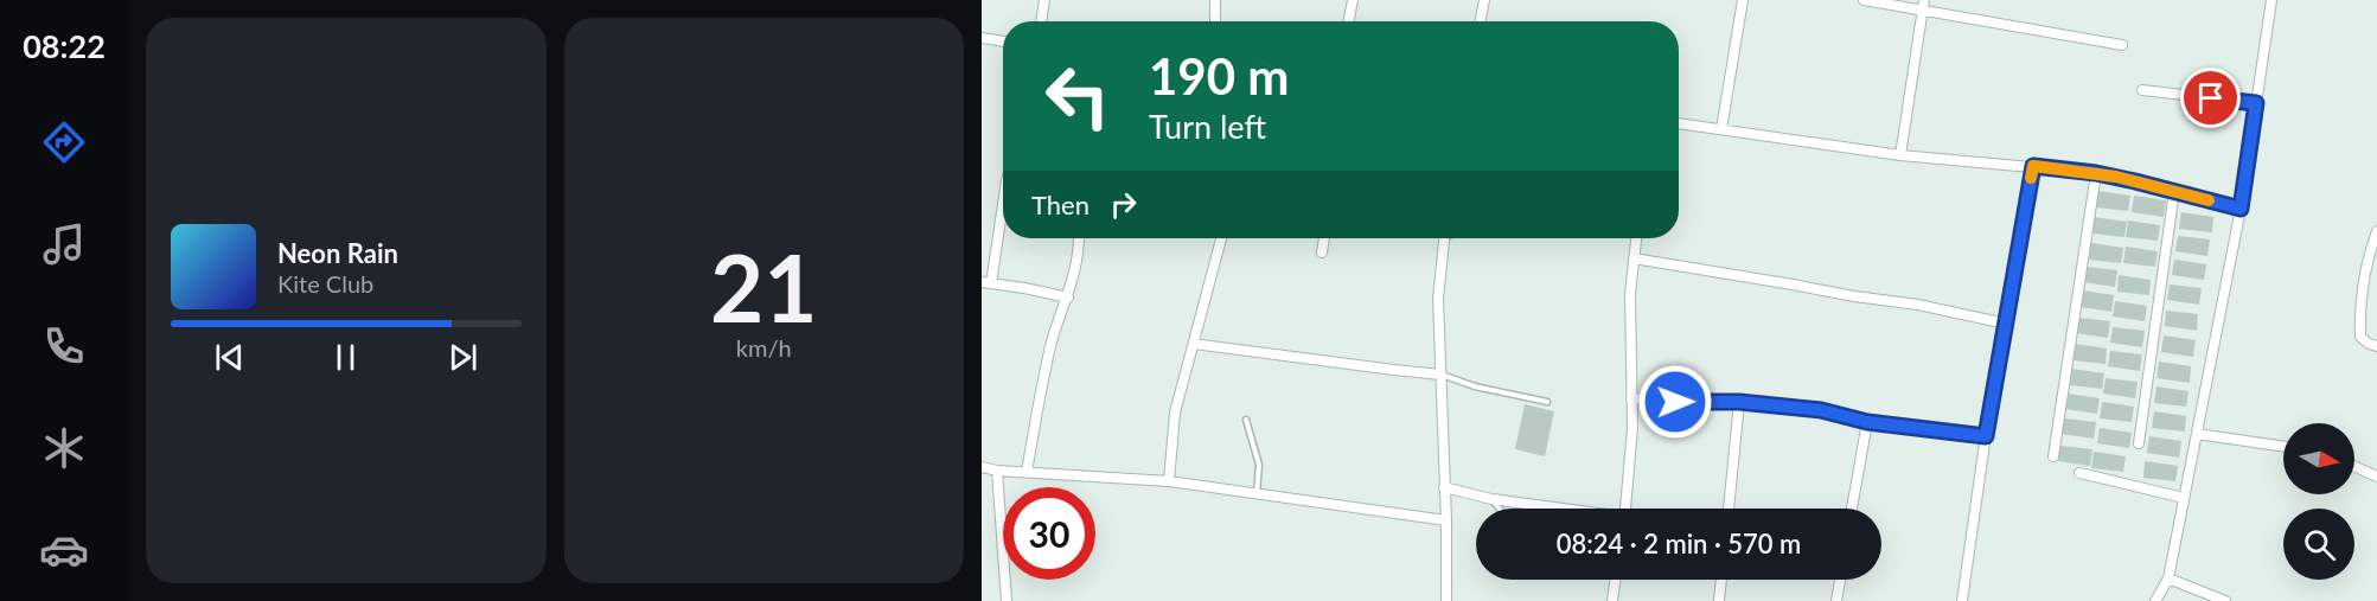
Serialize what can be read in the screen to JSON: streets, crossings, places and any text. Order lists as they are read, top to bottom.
{
  "north": "right",
  "page": {
    "tabs": "08:22",
    "tile": ["21", "km/h"],
    "turn": ["190 m", "Turn left"],
    "then": "Then",
    "song": ["Neon Rain", "Kite Club"],
    "limit": "30",
    "trip": "08:24 · 2 min · 570 m"
  }
}
